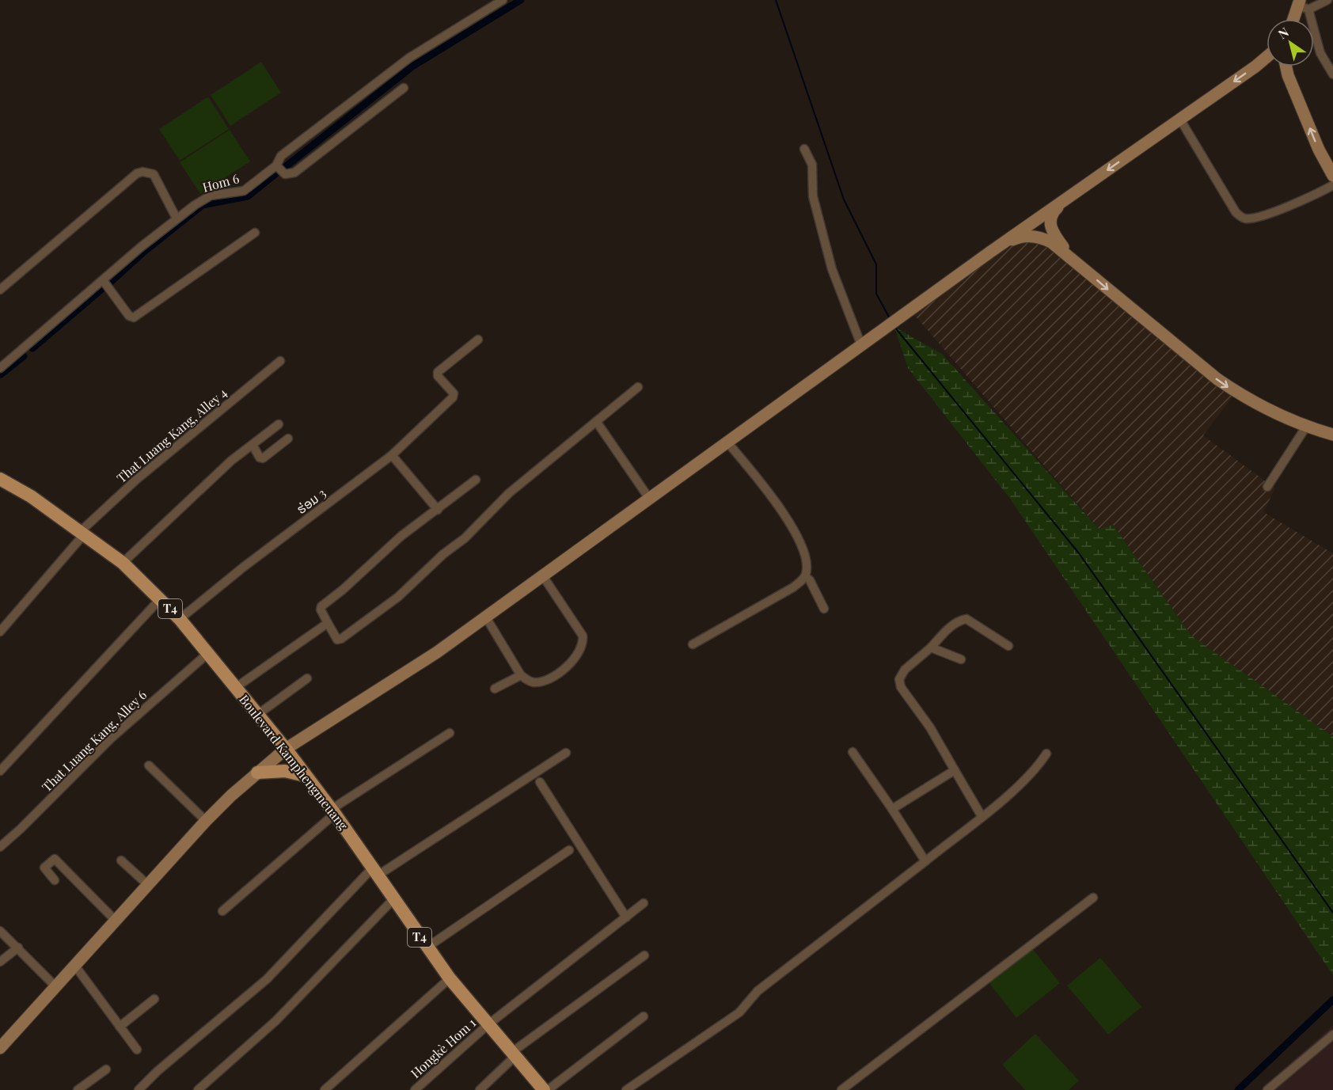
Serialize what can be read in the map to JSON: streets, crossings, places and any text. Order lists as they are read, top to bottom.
{
  "streets": {
    "main road": ["T4", "Boulevard Kamphengmeuang"],
    "street": [
      "Hom 6",
      "That Luang Kang, Alley 4",
      "ຮ່ອມ 3",
      "That Luang Kang, Alley 6",
      "Hongkè Hom 1"
    ]
  },
  "crossings": [
    ["That Luang Kang, Alley 4", "Boulevard Kamphengmeuang"],
    ["ຮ່ອມ 3", "Boulevard Kamphengmeuang"],
    ["That Luang Kang, Alley 6", "Boulevard Kamphengmeuang"],
    ["Boulevard Kamphengmeuang", "Hongkè Hom 1"]
  ],
  "north": "top left"
}
